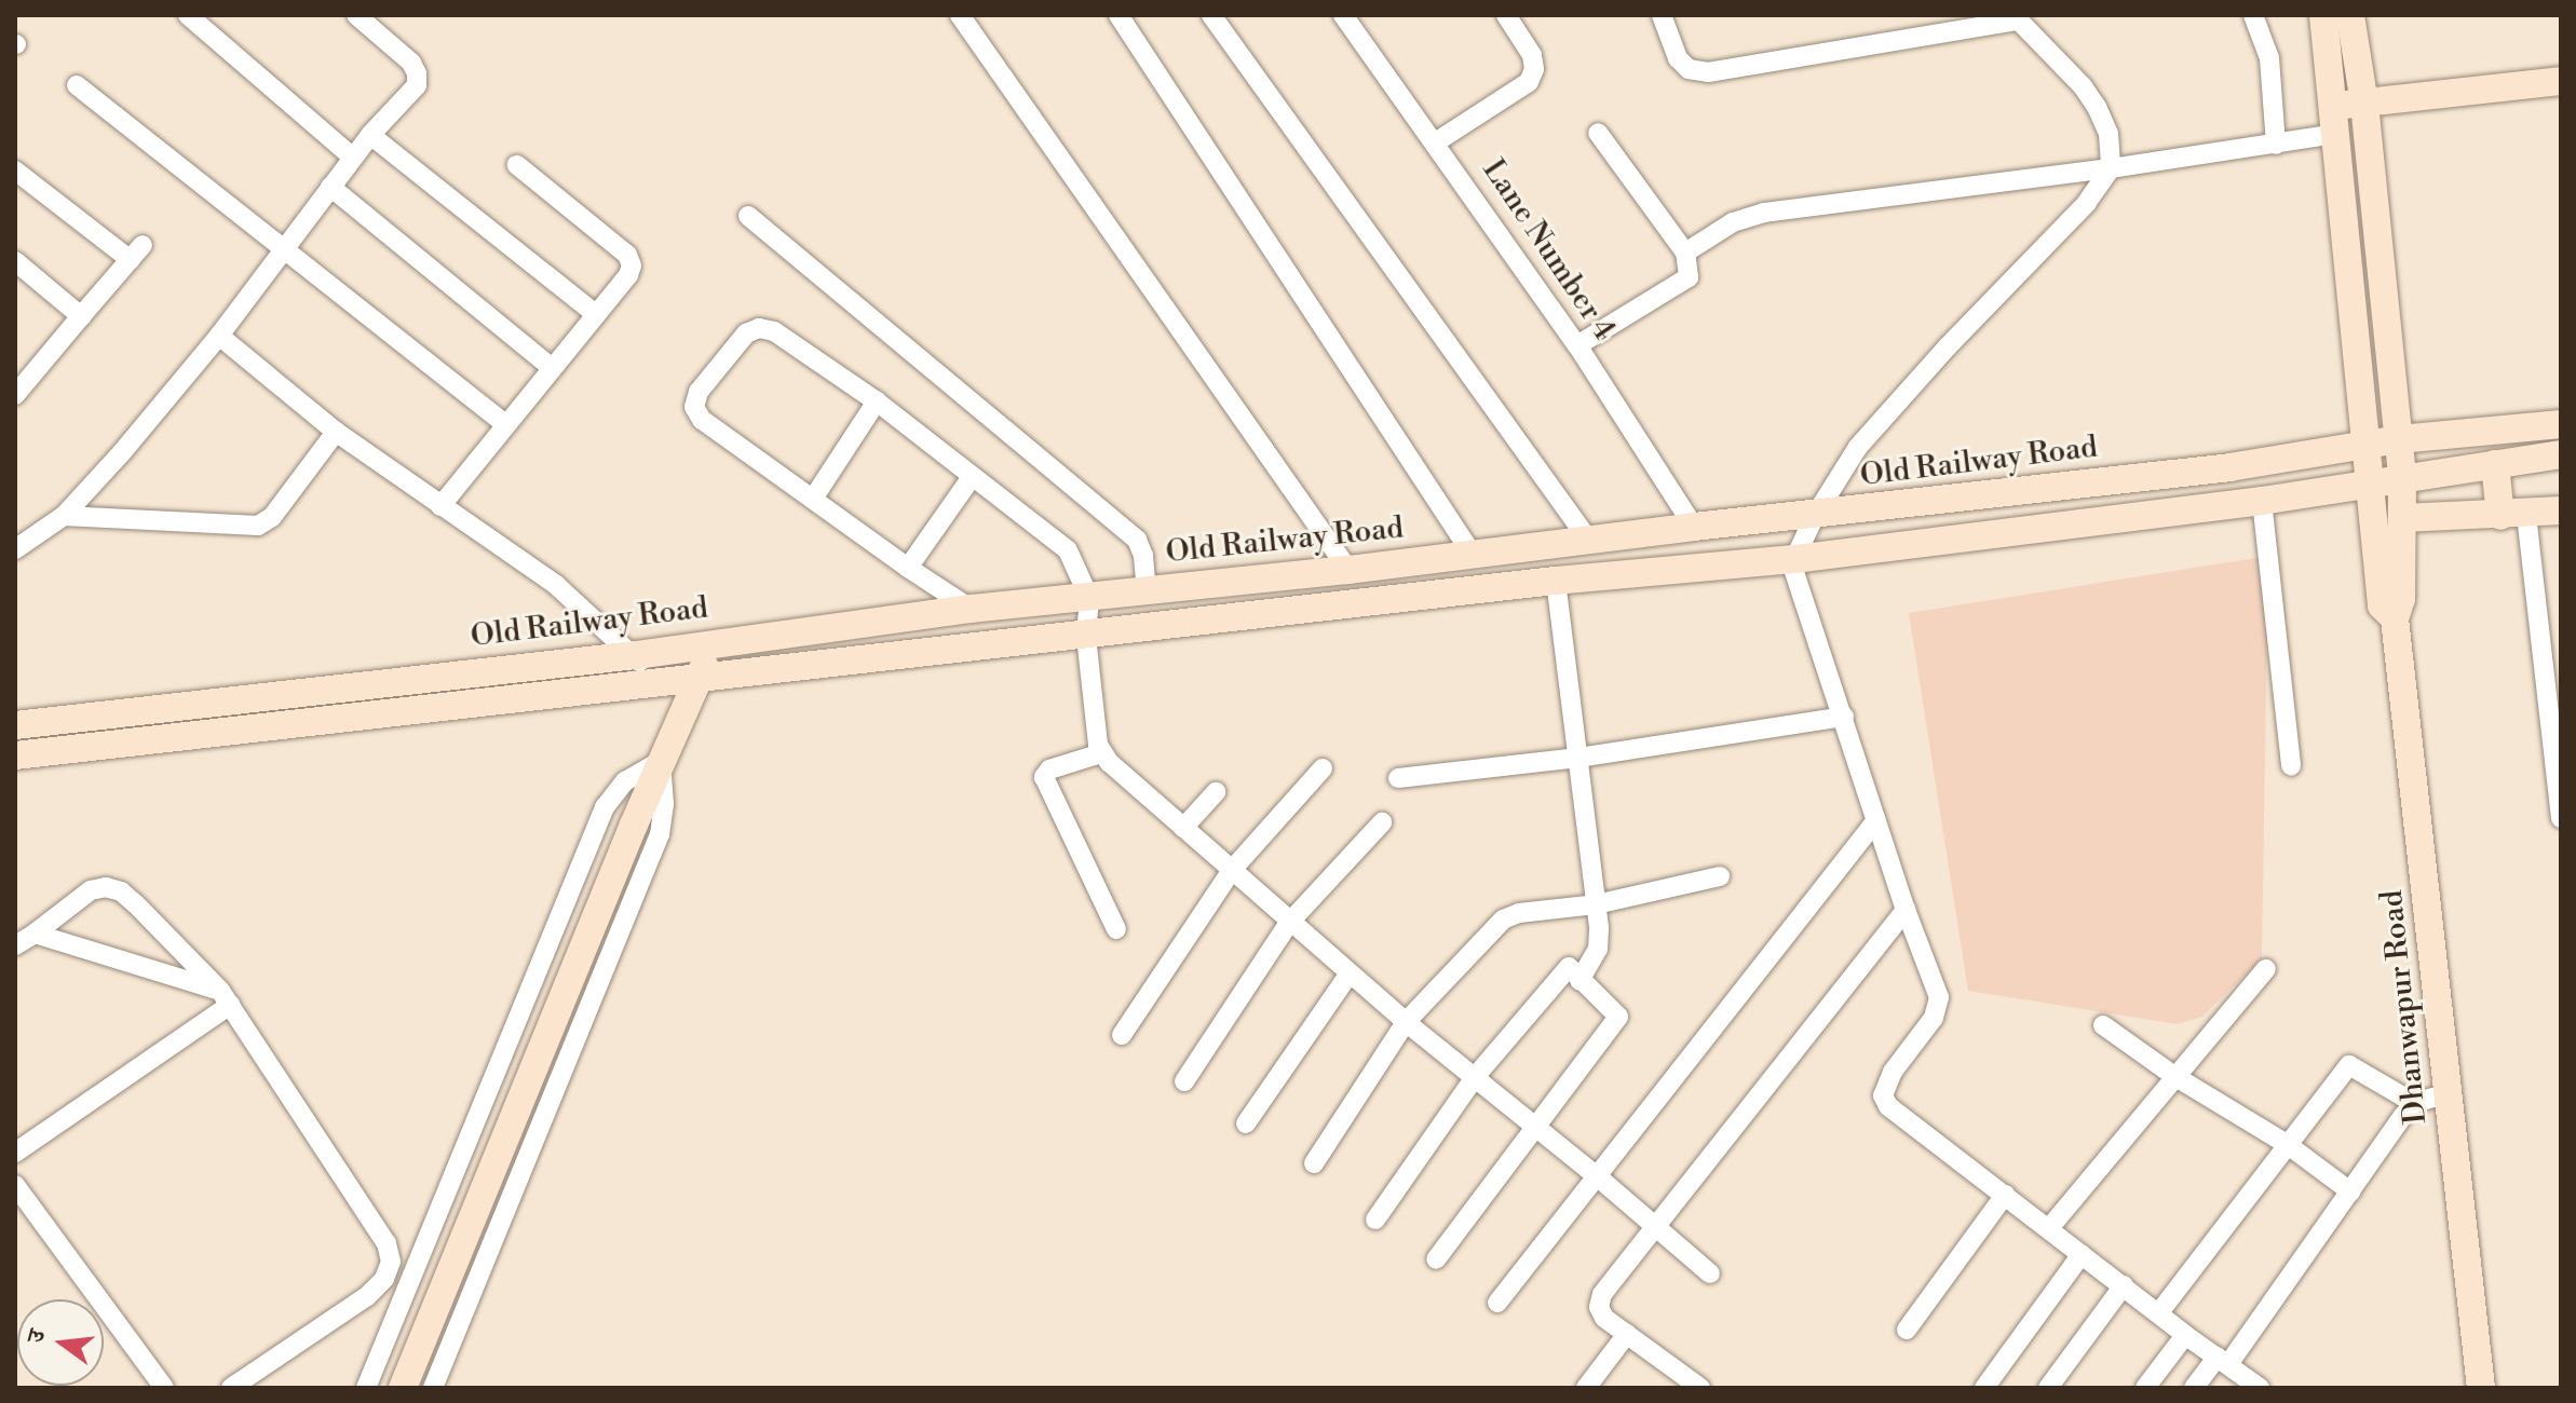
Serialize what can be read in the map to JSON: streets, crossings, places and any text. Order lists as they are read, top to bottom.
{
  "streets": {
    "main road": ["Old Railway Road", "Dhanwapur Road"],
    "street": ["Lane Number 4"]
  },
  "crossings": [
    ["Lane Number 4", "Old Railway Road"],
    ["Old Railway Road", "Dhanwapur Road"]
  ],
  "north": "left"
}
